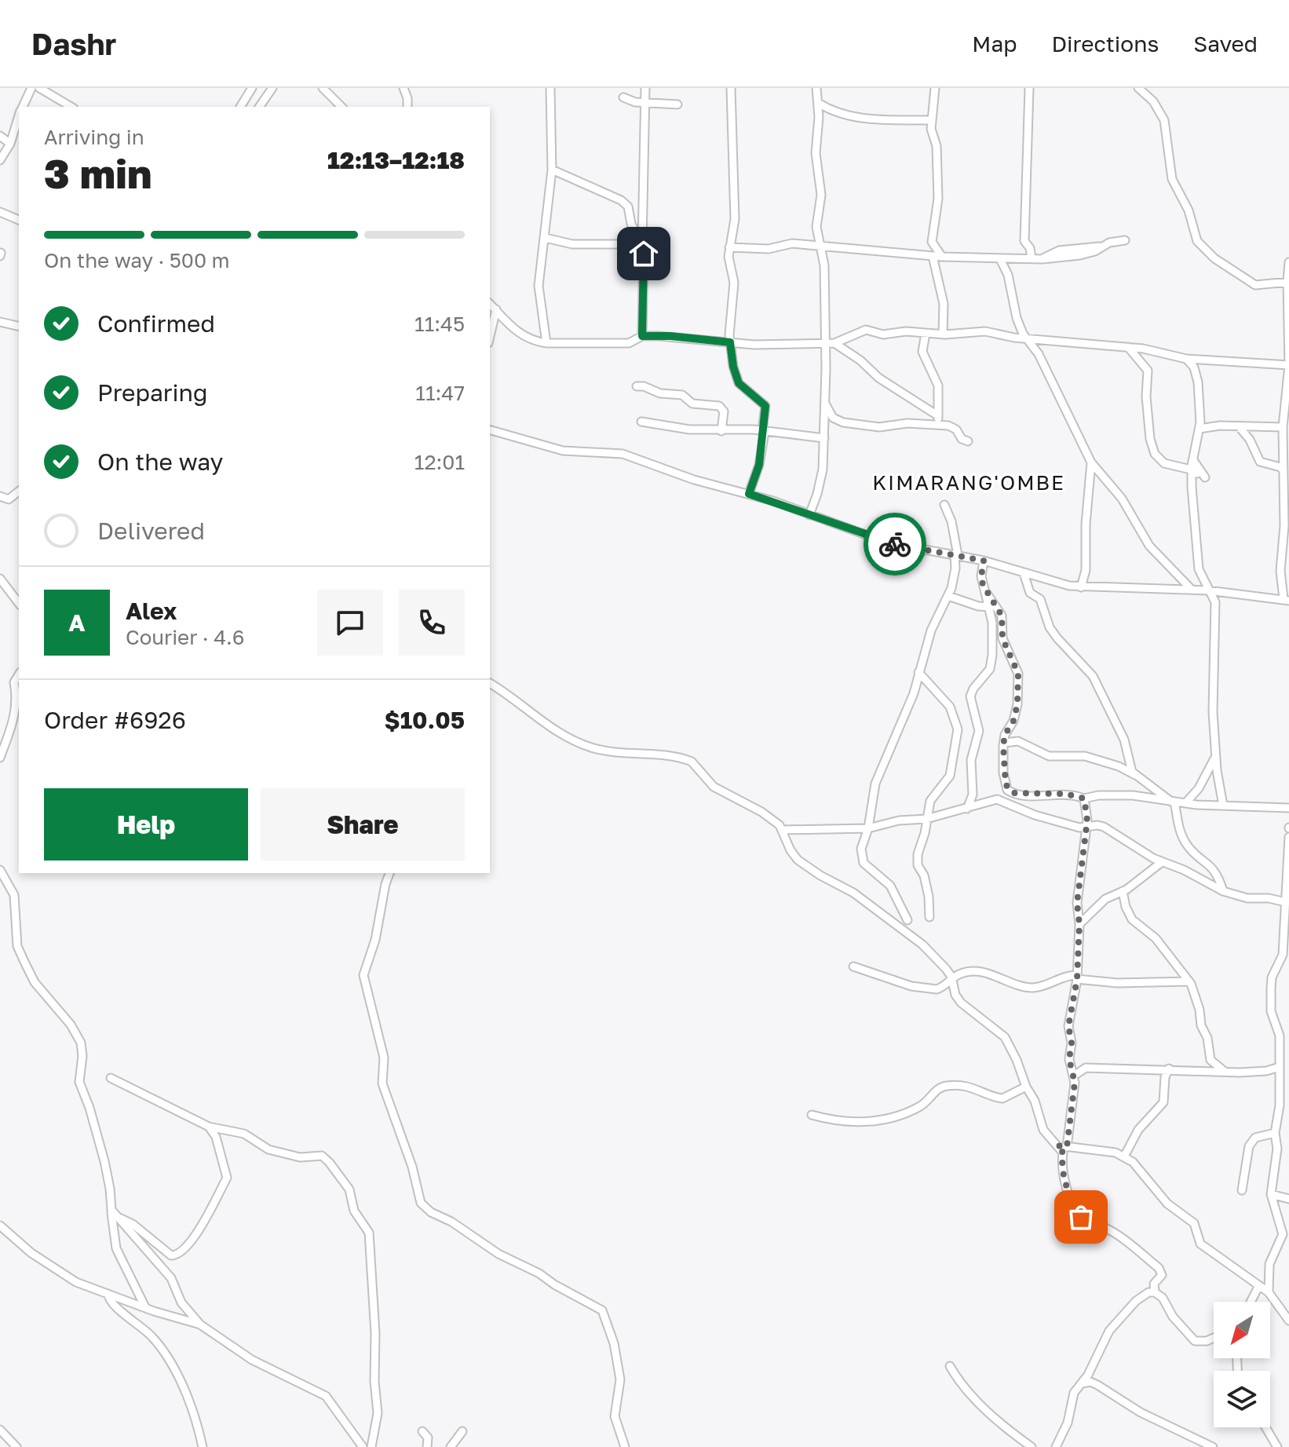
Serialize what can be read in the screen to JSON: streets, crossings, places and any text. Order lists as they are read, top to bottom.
{
  "districts": ["KIMARANG'OMBE"],
  "north": "bottom left",
  "page": {
    "header": "Dashr",
    "nav": ["Map", "Directions", "Saved"],
    "heading": ["3 min", "Arriving in", "12:13–12:18"],
    "panel": [
      "Alex",
      "Courier · 4.6",
      "Order #6926",
      "$10.05"
    ],
    "bar": "On the way · 500 m",
    "list": [
      ["Confirmed", "11:45"],
      ["Preparing", "11:47"],
      ["On the way", "12:01"],
      "Delivered"
    ],
    "round": "A",
    "buttons": ["Help", "Share"]
  }
}
